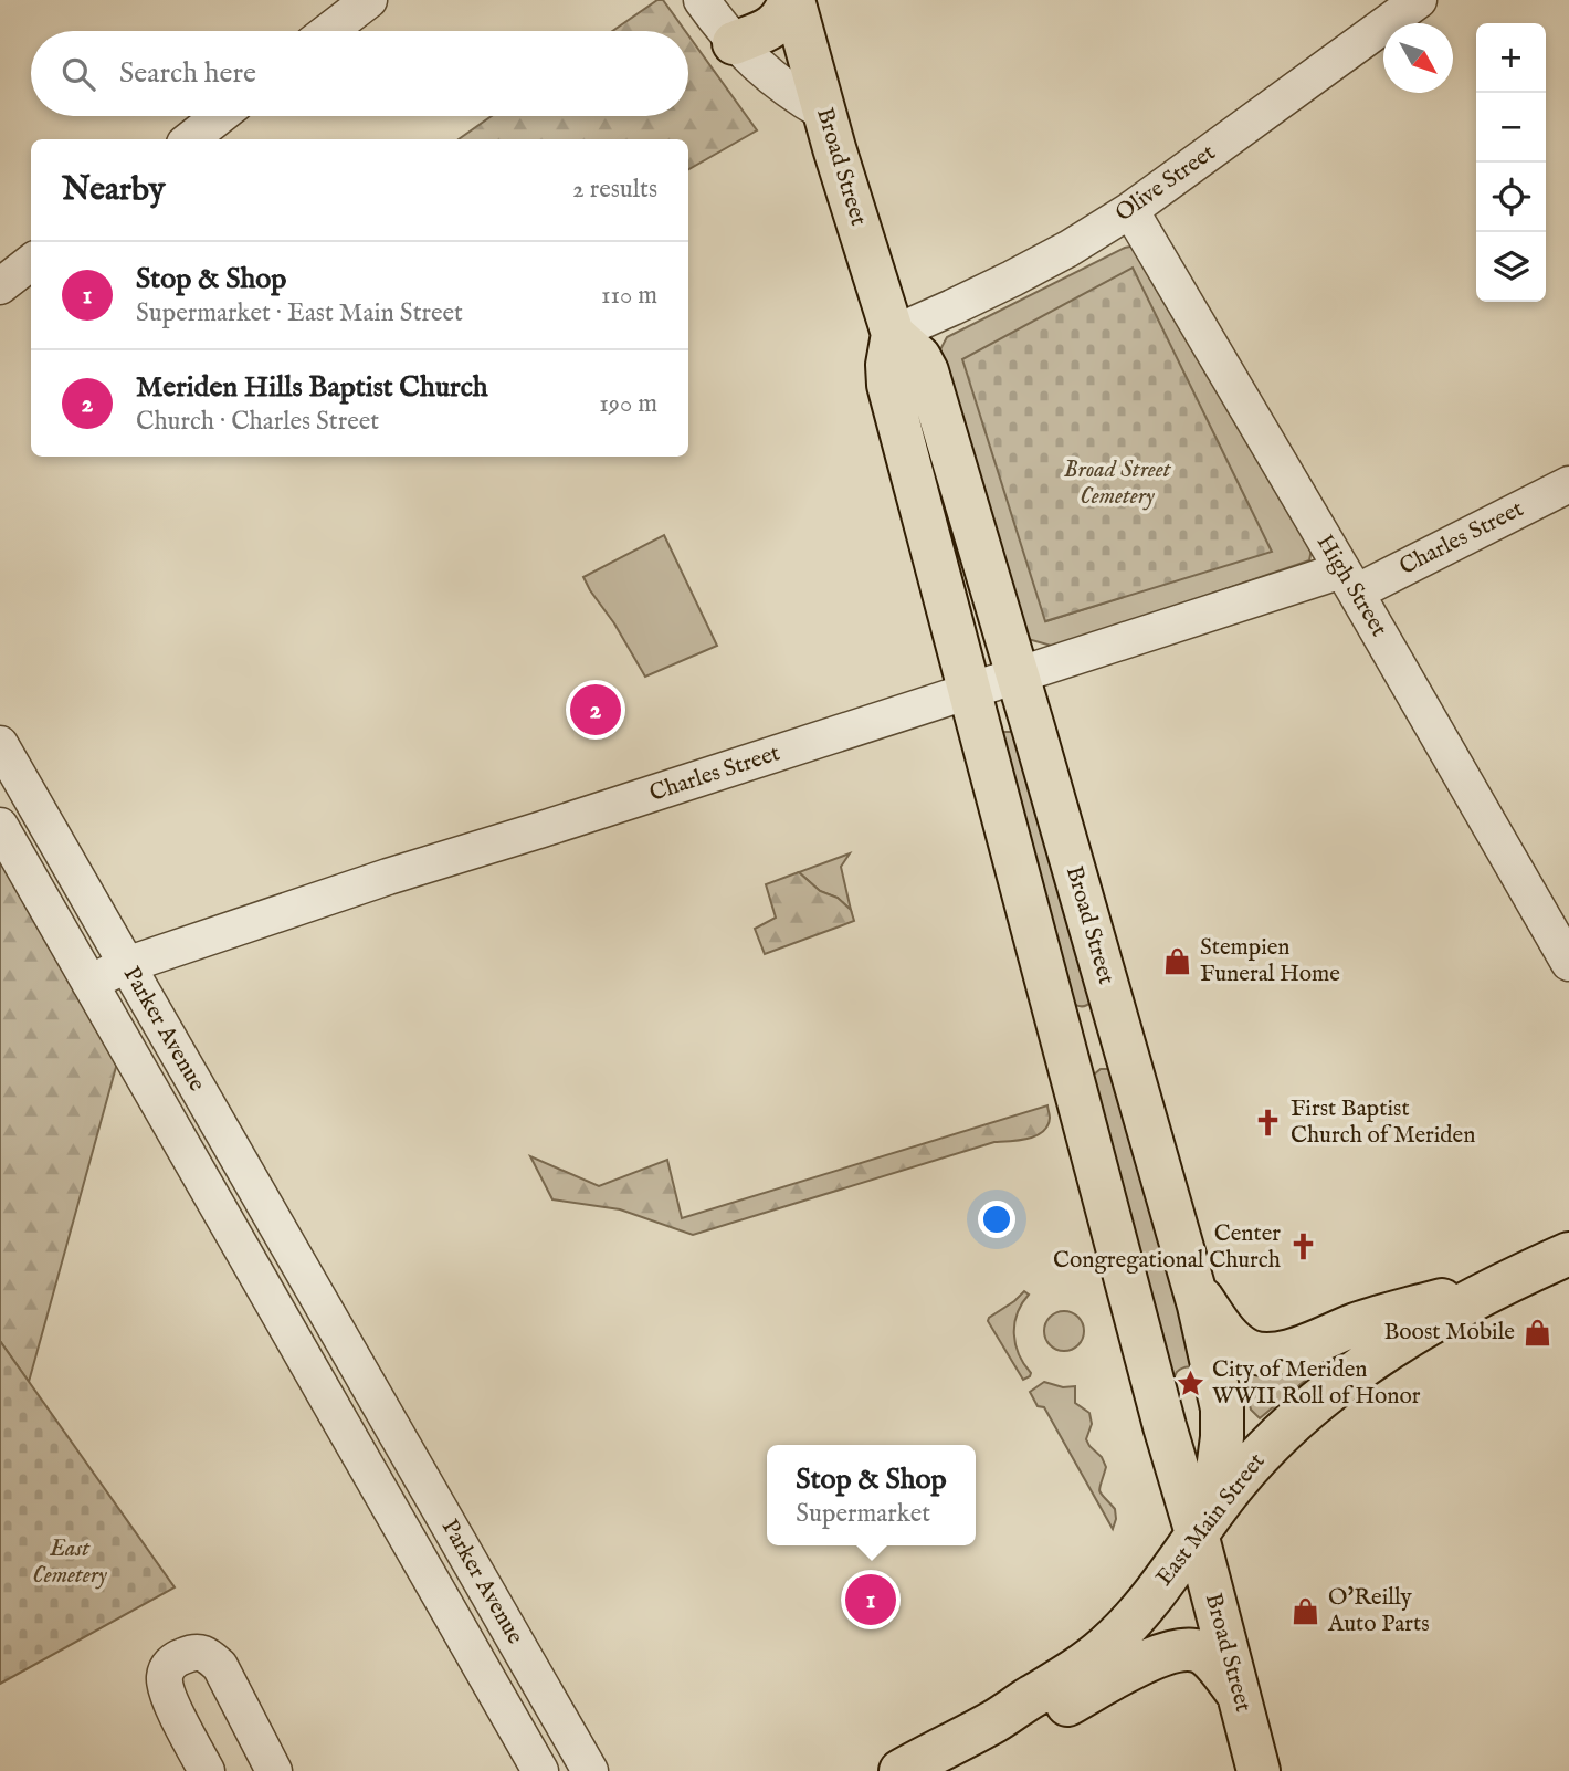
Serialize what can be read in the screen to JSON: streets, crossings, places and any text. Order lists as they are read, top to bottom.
{
  "streets": {
    "main road": ["Broad Street", "East Main Street"],
    "street": [
      "Olive Street",
      "Charles Street",
      "High Street",
      "Parker Avenue"
    ]
  },
  "crossings": [
    ["Broad Street", "Olive Street"],
    ["Broad Street", "Charles Street"],
    ["Broad Street", "East Main Street"],
    ["Olive Street", "High Street"],
    ["Charles Street", "High Street"],
    ["Charles Street", "Parker Avenue"]
  ],
  "parks": ["Broad Street Cemetery", "East Cemetery"],
  "places": {
    "shop": ["Stempien Funeral Home", "Boost Mobile", "O'Reilly Auto Parts"],
    "church": ["First Baptist Church of Meriden", "Center Congregational Church"],
    "place": ["City of Meriden WWII Roll of Honor"]
  },
  "north": "bottom right",
  "page": {
    "map_buttons": ["+", "−"],
    "search": "Search here",
    "heading": ["Nearby", "2 results"],
    "list": [
      {
        "mark": "1",
        "name": "Stop & Shop",
        "note": "Supermarket · East Main Street",
        "value": "110 m"
      },
      {
        "mark": "2",
        "name": "Meriden Hills Baptist Church",
        "note": "Church · Charles Street",
        "value": "190 m"
      }
    ],
    "pins": ["2", "1"],
    "popup": ["Stop & Shop", "Supermarket"]
  }
}
